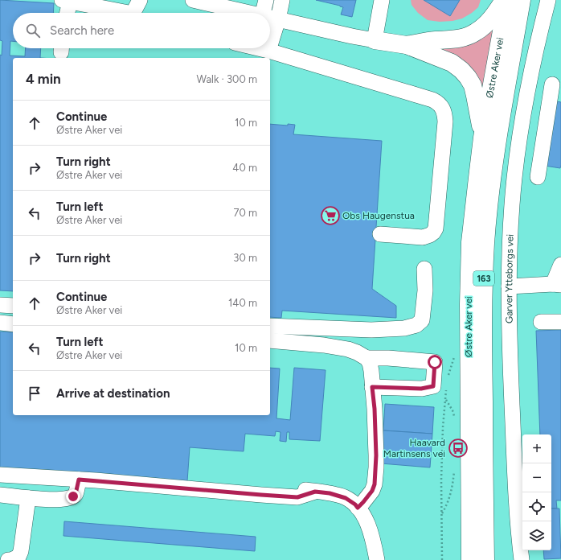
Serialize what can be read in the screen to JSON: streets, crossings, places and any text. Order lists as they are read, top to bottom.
{
  "streets": {
    "highway": ["Østre Aker vei", "163"],
    "street": ["Garver Ytteborgs vei"]
  },
  "places": {
    "supermarket": ["Obs Haugenstua"],
    "bus stop": ["Haavard Martinsens vei"]
  },
  "page": {
    "search": "Search here",
    "heading": ["4 min", "Walk · 300 m"],
    "list": [
      ["Continue", "Østre Aker vei", "10 m"],
      ["Turn right", "Østre Aker vei", "40 m"],
      ["Turn left", "Østre Aker vei", "70 m"],
      ["Turn right", "30 m"],
      ["Continue", "Østre Aker vei", "140 m"],
      ["Turn left", "Østre Aker vei", "10 m"],
      "Arrive at destination"
    ],
    "map_buttons": ["+", "−"]
  }
}
